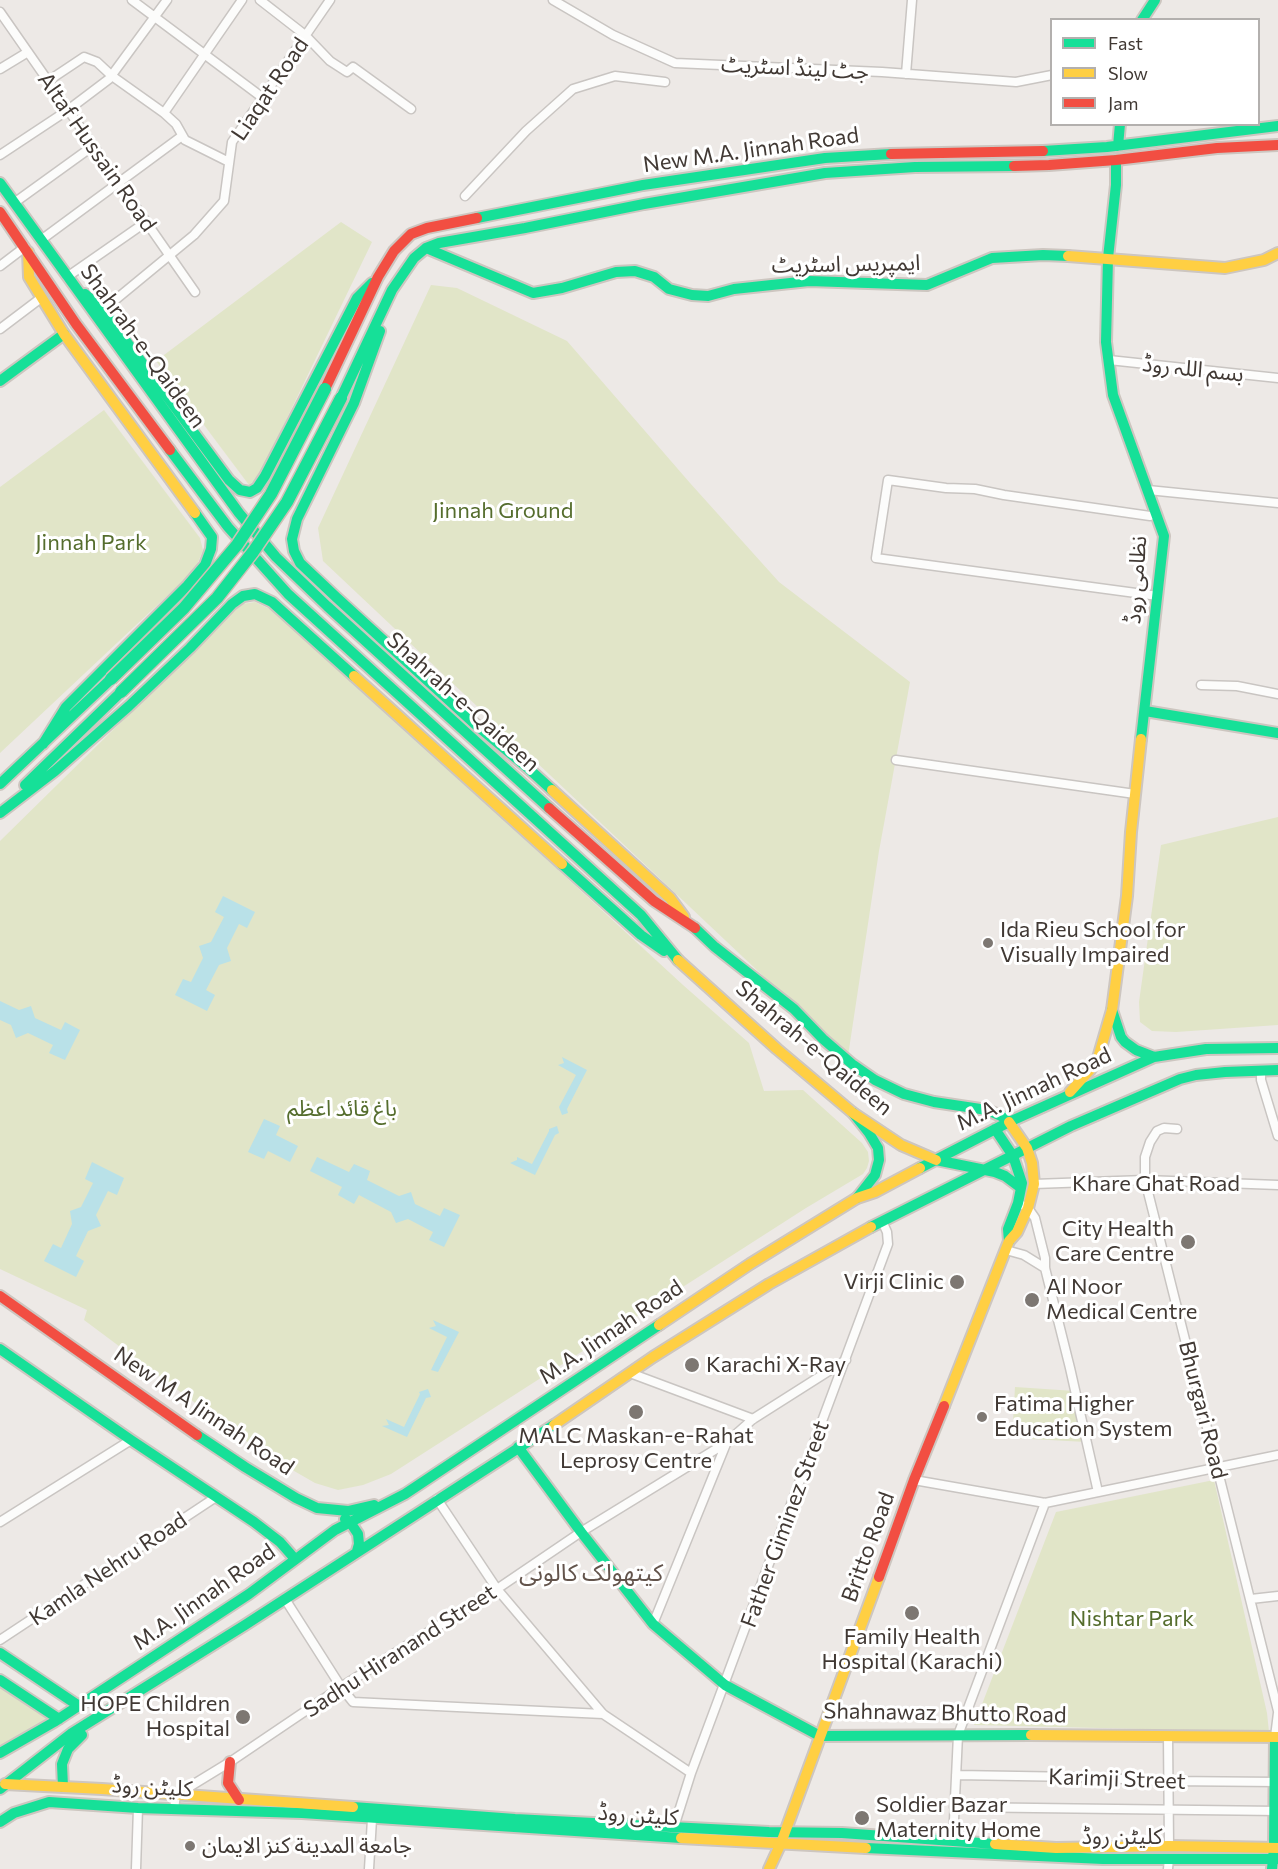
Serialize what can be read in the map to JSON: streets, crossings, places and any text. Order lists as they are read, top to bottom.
{
  "streets": {
    "main road": [
      "New M.A. Jinnah Road",
      "ایمپریس اسٹریٹ",
      "Shahrah-e-Qaideen",
      "نظامی روڈ",
      "M.A. Jinnah Road",
      "New M A Jinnah Road",
      "Britto Road",
      "Shahnawaz Bhutto Road",
      "کلیٹن روڈ"
    ],
    "street": [
      "جٹ لینڈ اسٹریٹ",
      "Liaqat Road",
      "Altaf Hussain Road",
      "بسم اللہ روڈ",
      "Khare Ghat Road",
      "Bhurgari Road",
      "Father Giminez Street",
      "Kamla Nehru Road",
      "Sadhu Hiranand Street",
      "Karimji Street"
    ]
  },
  "crossings": [
    ["Liaqat Road", "Altaf Hussain Road"],
    ["New M.A. Jinnah Road", "ایمپریس اسٹریٹ"],
    ["New M.A. Jinnah Road", "نظامی روڈ"],
    ["ایمپریس اسٹریٹ", "نظامی روڈ"],
    ["Shahrah-e-Qaideen", "M.A. Jinnah Road"],
    ["Shahrah-e-Qaideen", "Britto Road"],
    ["بسم اللہ روڈ", "نظامی روڈ"],
    ["نظامی روڈ", "M.A. Jinnah Road"],
    ["M.A. Jinnah Road", "New M A Jinnah Road"],
    ["M.A. Jinnah Road", "Father Giminez Street"],
    ["M.A. Jinnah Road", "Britto Road"],
    ["M.A. Jinnah Road", "Shahnawaz Bhutto Road"],
    ["M.A. Jinnah Road", "کلیٹن روڈ"],
    ["Khare Ghat Road", "Bhurgari Road"],
    ["Khare Ghat Road", "Britto Road"],
    ["Bhurgari Road", "Shahnawaz Bhutto Road"],
    ["Father Giminez Street", "Sadhu Hiranand Street"],
    ["Father Giminez Street", "Shahnawaz Bhutto Road"],
    ["Father Giminez Street", "کلیٹن روڈ"],
    ["Britto Road", "Shahnawaz Bhutto Road"],
    ["Britto Road", "کلیٹن روڈ"],
    ["Sadhu Hiranand Street", "Shahnawaz Bhutto Road"],
    ["Sadhu Hiranand Street", "کلیٹن روڈ"]
  ],
  "districts": ["کیتھولک کالونی"],
  "parks": [
    "Jinnah Ground",
    "Jinnah Park",
    "باغ قائد اعظم",
    "Nishtar Park"
  ],
  "places": [
    "Ida Rieu School for Visually Impaired",
    "City Health Care Centre",
    "Virji Clinic",
    "Al Noor Medical Centre",
    "Karachi X-Ray",
    "MALC Maskan-e-Rahat Leprosy Centre",
    "Fatima Higher Education System",
    "Family Health Hospital (Karachi)",
    "HOPE Children Hospital",
    "Soldier Bazar Maternity Home",
    "جامعة المدينة كنز الايمان"
  ],
  "legend": ["Fast", "Slow", "Jam"]
}
